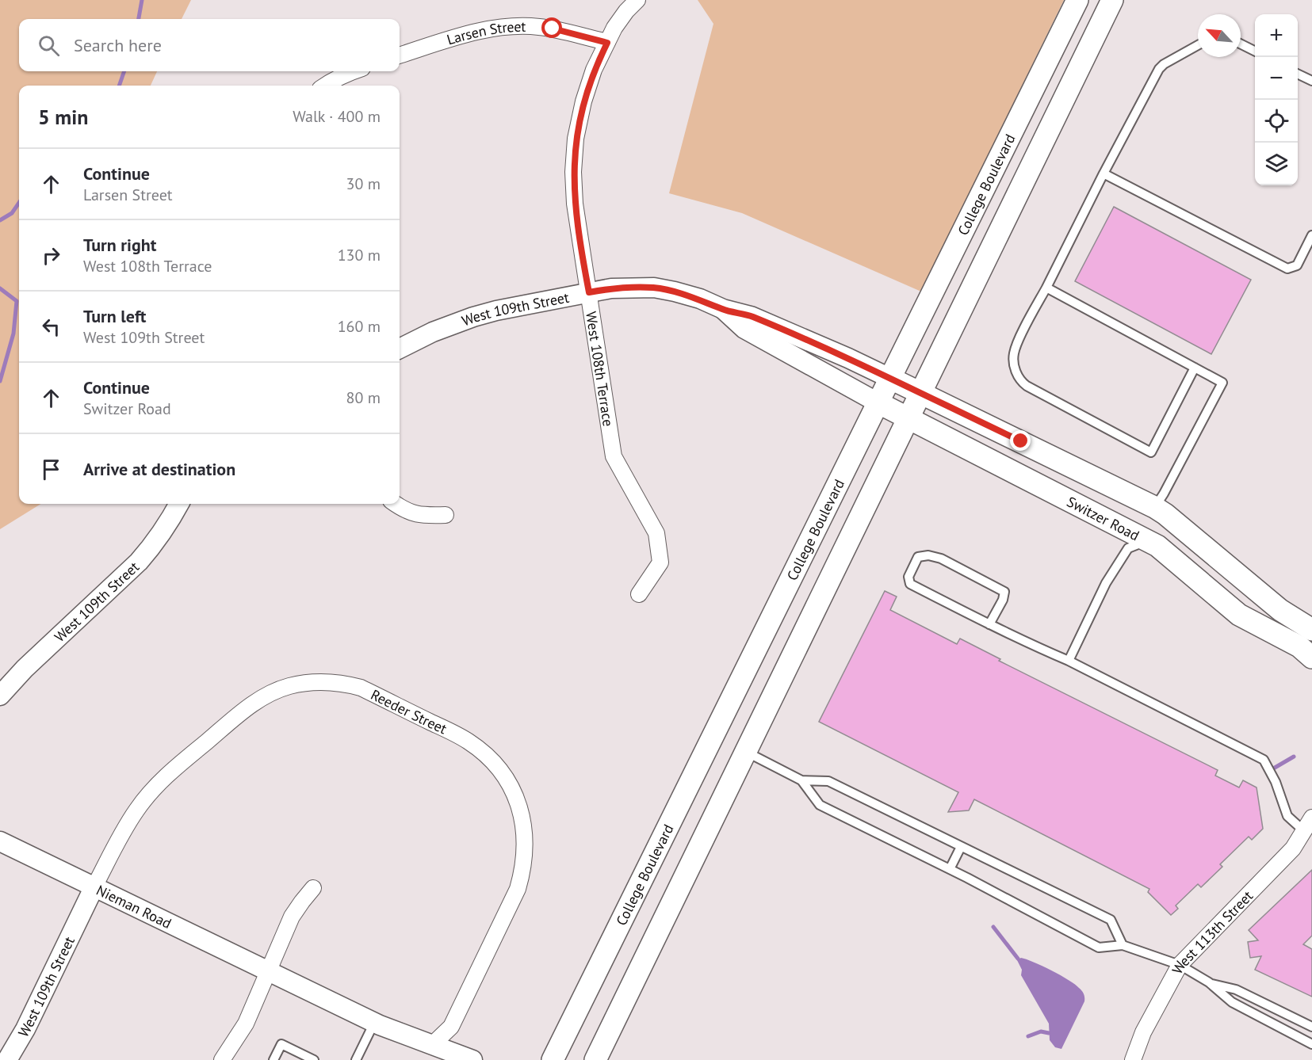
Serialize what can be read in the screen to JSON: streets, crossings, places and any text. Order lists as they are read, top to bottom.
{
  "streets": {
    "main road": ["College Boulevard", "Switzer Road"],
    "street": [
      "Larsen Street",
      "West 109th Street",
      "West 108th Terrace",
      "Reeder Street",
      "Nieman Road",
      "West 113th Street"
    ]
  },
  "crossings": [
    ["Larsen Street", "West 108th Terrace"],
    ["College Boulevard", "West 109th Street"],
    ["College Boulevard", "Switzer Road"],
    ["West 109th Street", "West 108th Terrace"],
    ["West 109th Street", "Switzer Road"],
    ["West 109th Street", "Reeder Street"],
    ["West 109th Street", "Nieman Road"],
    ["Reeder Street", "Nieman Road"]
  ],
  "north": "top left",
  "page": {
    "map_buttons": ["+", "−"],
    "search": "Search here",
    "heading": ["5 min", "Walk · 400 m"],
    "list": [
      ["Continue", "Larsen Street", "30 m"],
      ["Turn right", "West 108th Terrace", "130 m"],
      ["Turn left", "West 109th Street", "160 m"],
      ["Continue", "Switzer Road", "80 m"],
      "Arrive at destination"
    ]
  }
}
